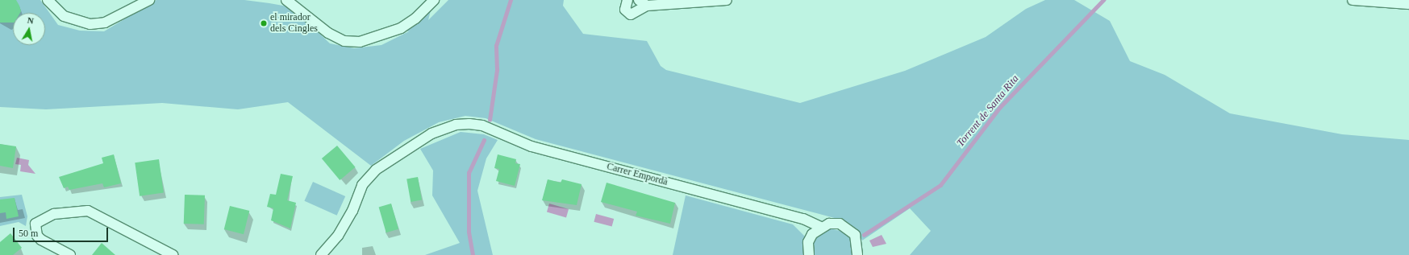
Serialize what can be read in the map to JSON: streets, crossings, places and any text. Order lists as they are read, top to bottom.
{
  "streets": {
    "street": ["Carrer Empordà"]
  },
  "water": ["Torrent de Santa Rita"],
  "places": ["el mirador dels Cingles"],
  "scale_bar": "50 m",
  "north": "top"
}
